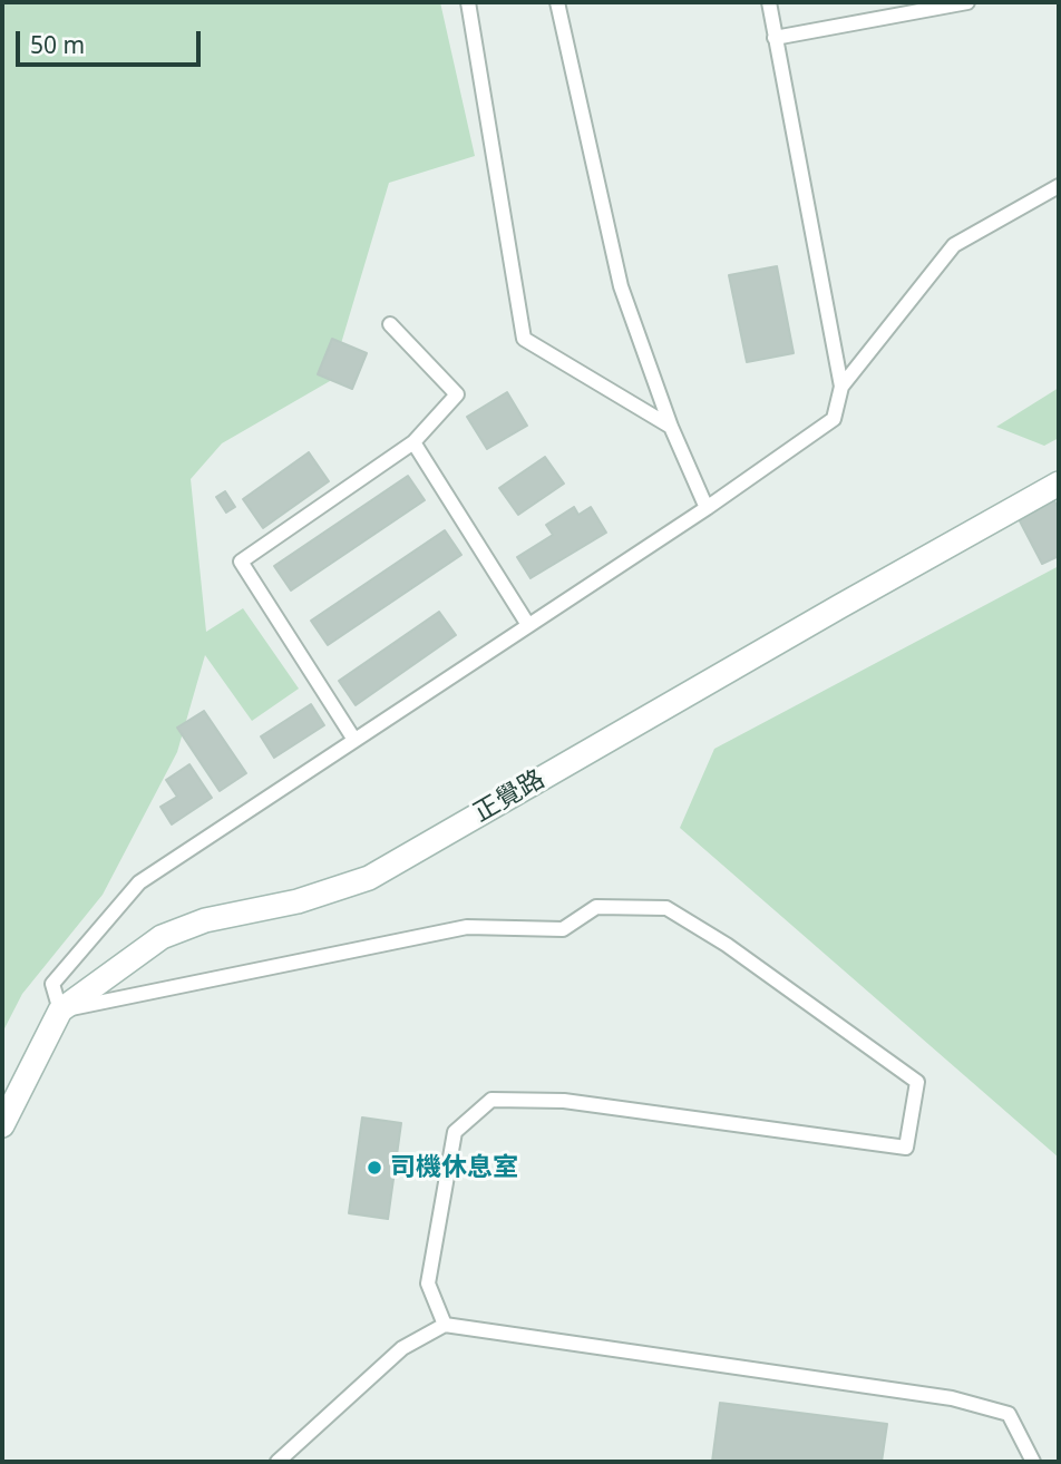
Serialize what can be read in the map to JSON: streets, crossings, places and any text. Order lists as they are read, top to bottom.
{
  "streets": {
    "street": ["正覺路"]
  },
  "places": ["司機休息室"],
  "scale_bar": "50 m"
}
